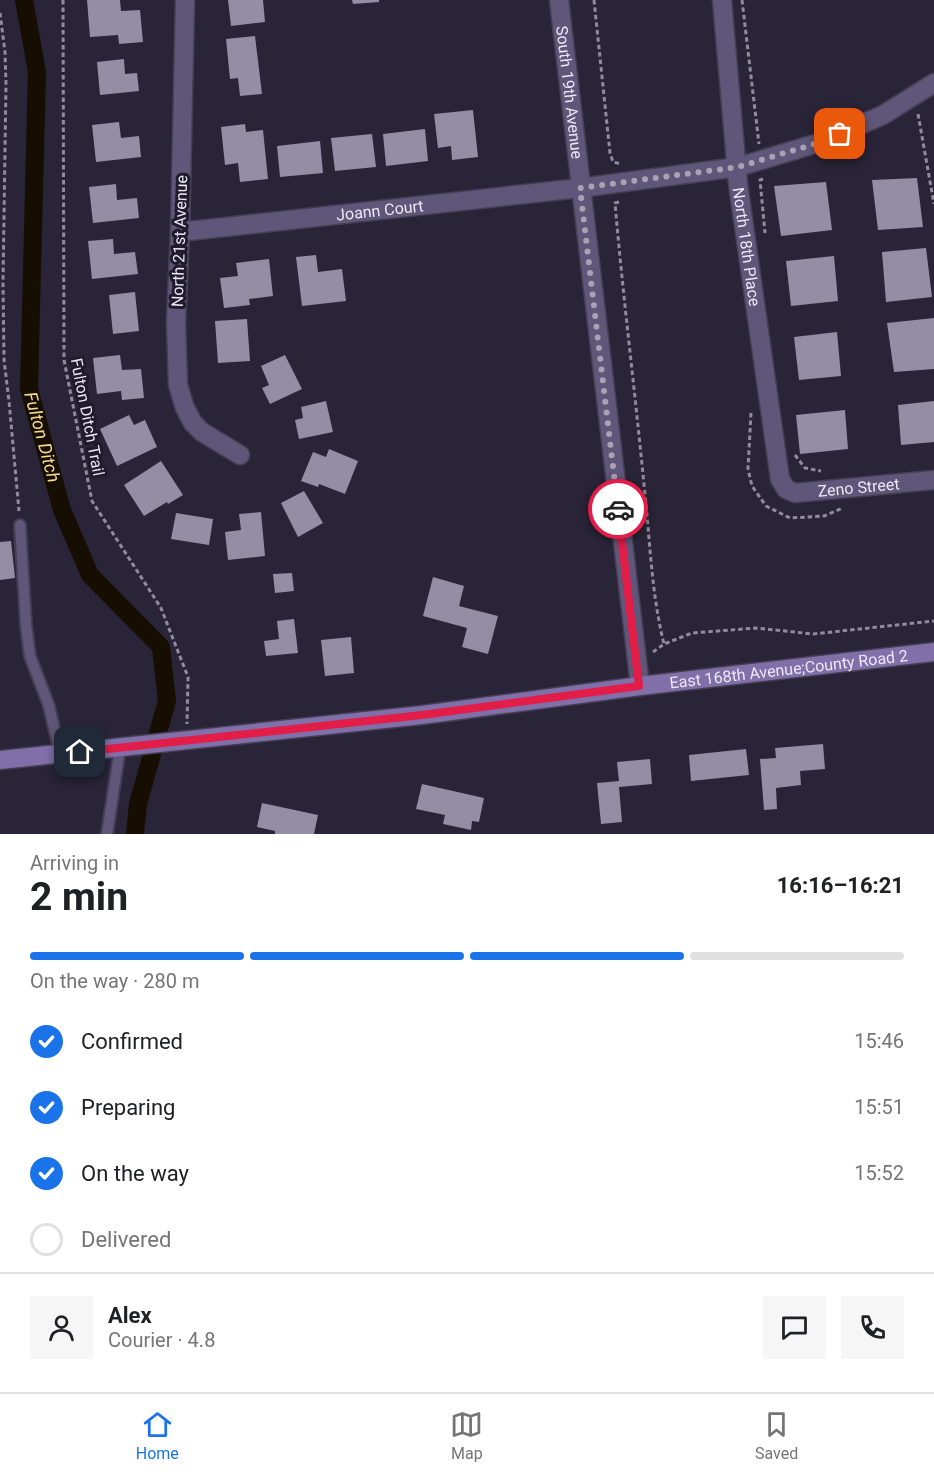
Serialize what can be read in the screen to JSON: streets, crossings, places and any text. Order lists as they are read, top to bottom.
{
  "streets": {
    "main road": ["East 168th Avenue;County Road 2"],
    "street": [
      "South 19th Avenue",
      "Joann Court",
      "North 21st Avenue",
      "North 18th Place",
      "Zeno Street"
    ],
    "path": ["Fulton Ditch Trail"]
  },
  "crossings": [
    ["South 19th Avenue", "Joann Court"],
    ["South 19th Avenue", "East 168th Avenue;County Road 2"],
    ["Joann Court", "North 21st Avenue"],
    ["Joann Court", "North 18th Place"],
    ["North 18th Place", "Zeno Street"],
    ["Fulton Ditch Trail", "East 168th Avenue;County Road 2"]
  ],
  "water": ["Fulton Ditch"],
  "page": {
    "heading": ["2 min", "Arriving in", "16:16–16:21"],
    "panel": ["Alex", "Courier · 4.8"],
    "bar": "On the way · 280 m",
    "list": [
      ["Confirmed", "15:46"],
      ["Preparing", "15:51"],
      ["On the way", "15:52"],
      "Delivered"
    ],
    "tabs": ["Home", "Map", "Saved"]
  }
}
